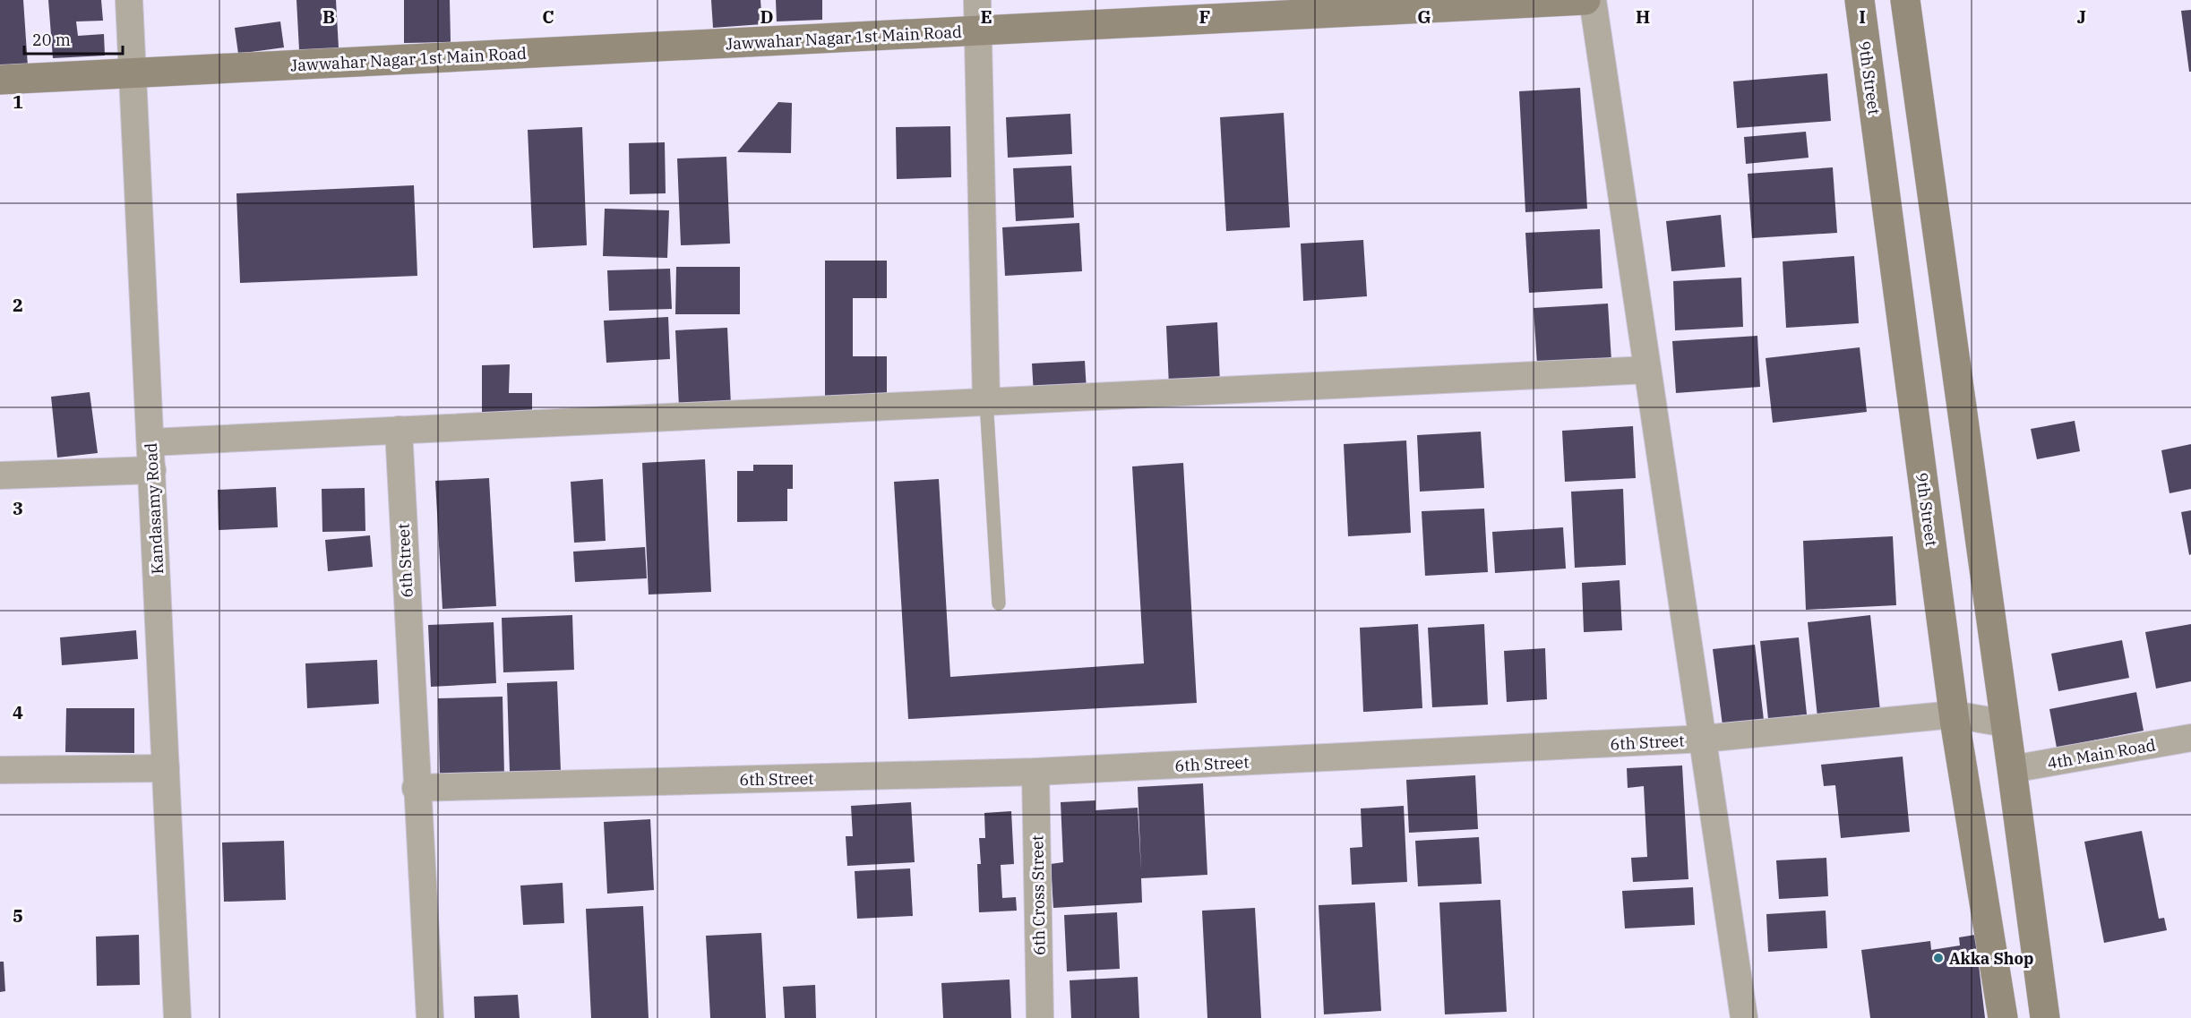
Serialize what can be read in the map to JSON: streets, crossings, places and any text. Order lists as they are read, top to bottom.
{
  "streets": {
    "main road": ["Jawwahar Nagar 1st Main Road", "9th Street"],
    "street": [
      "Kandasamy Road",
      "6th Street",
      "4th Main Road",
      "6th Cross Street"
    ]
  },
  "crossings": [
    ["Jawwahar Nagar 1st Main Road", "Kandasamy Road"],
    ["9th Street", "6th Street"],
    ["6th Street", "6th Cross Street"]
  ],
  "places": ["Akka Shop"],
  "scale_bar": "20 m",
  "grid": {
    "columns": [
      "B",
      "C",
      "D",
      "E",
      "F",
      "G",
      "H",
      "I",
      "J"
    ],
    "rows": [
      "1",
      "2",
      "3",
      "4",
      "5"
    ]
  }
}
